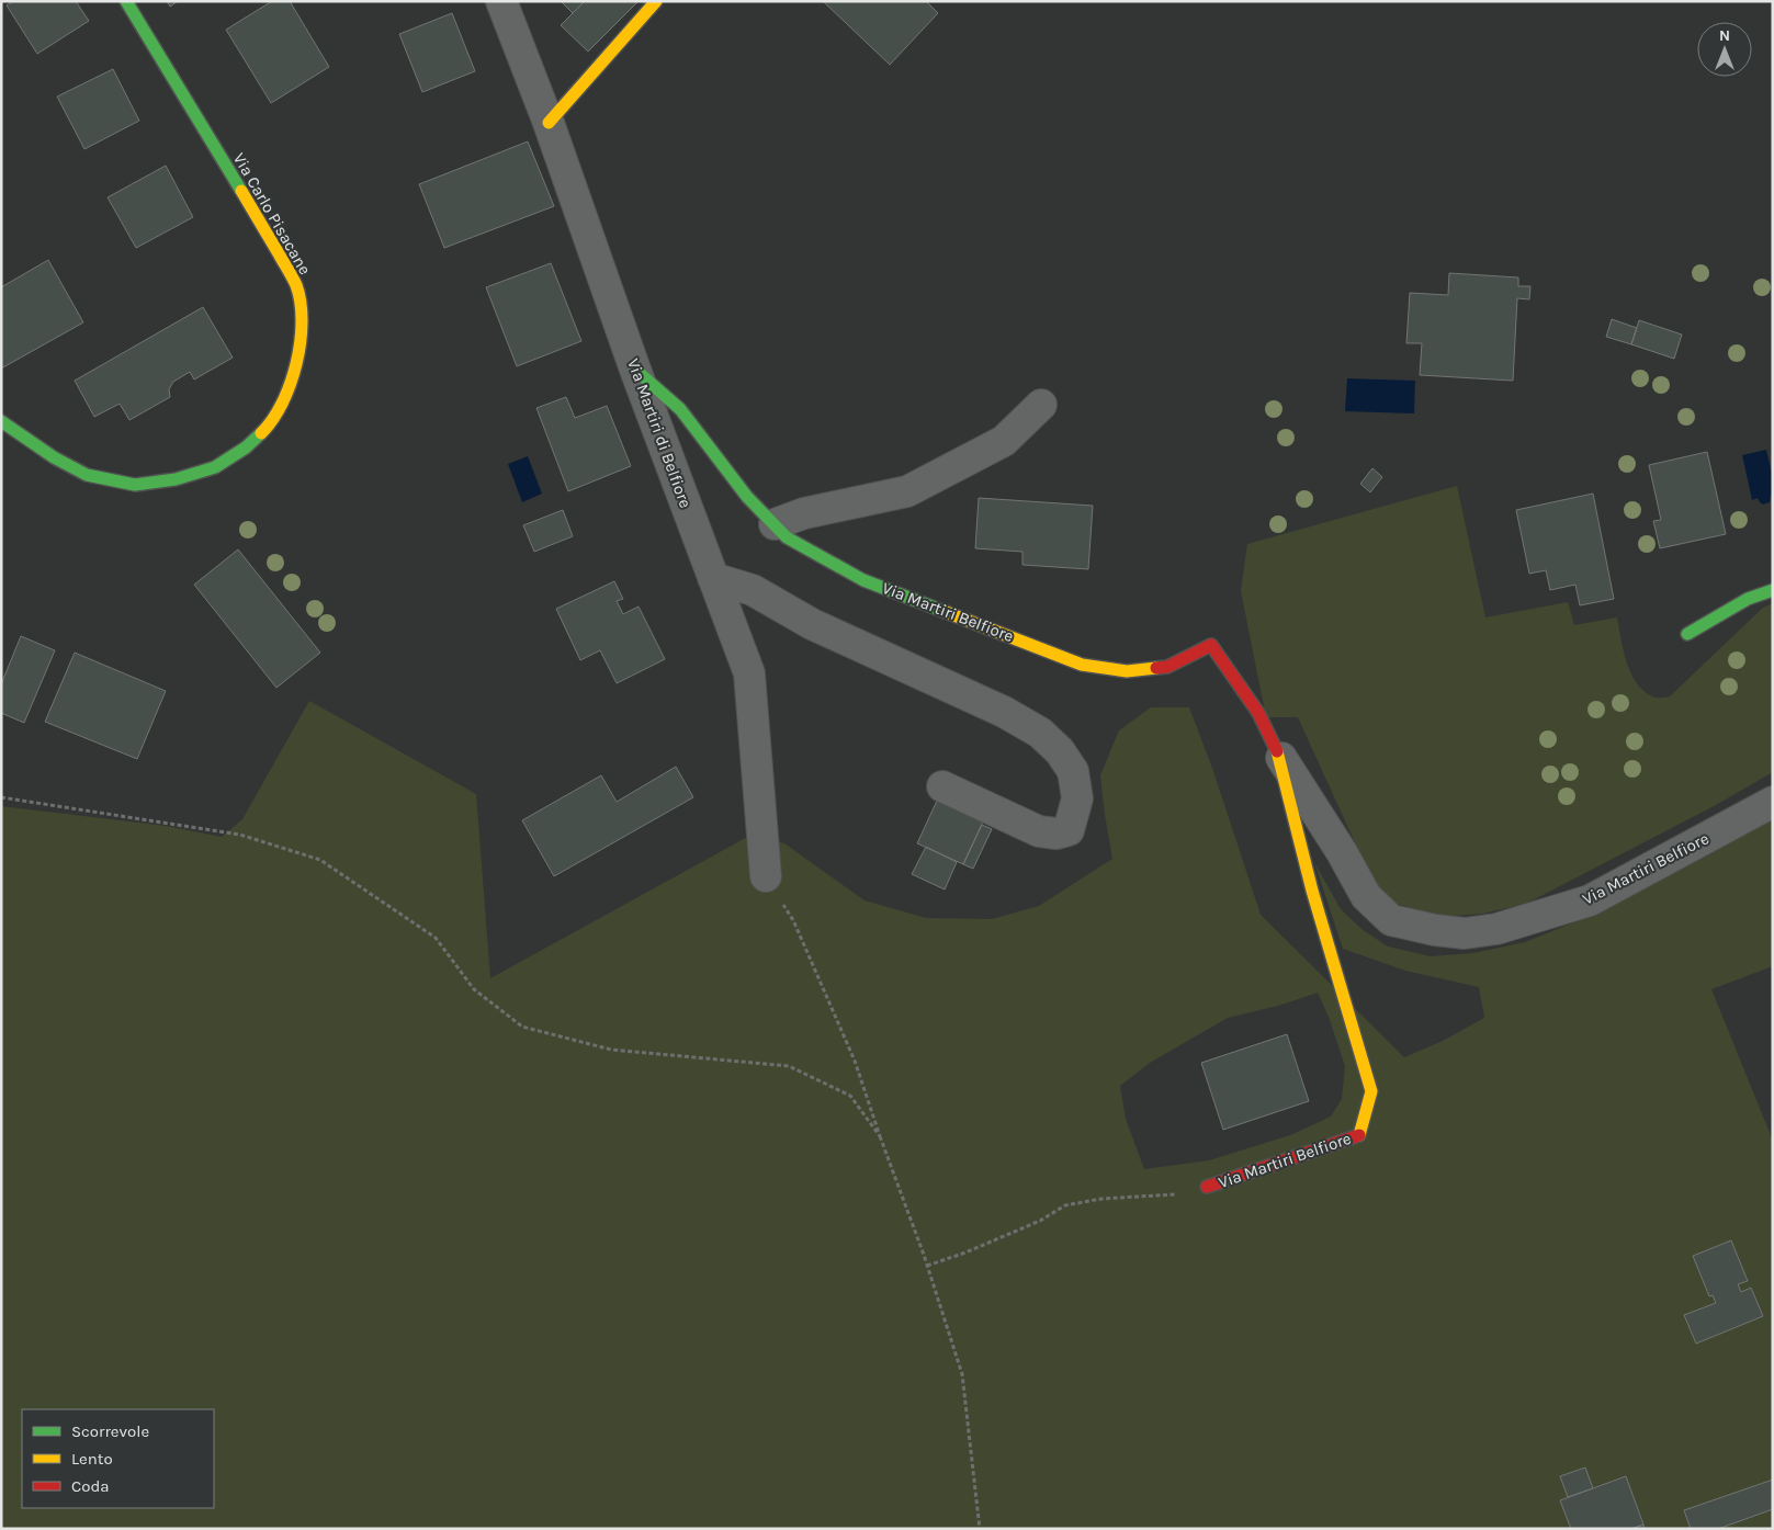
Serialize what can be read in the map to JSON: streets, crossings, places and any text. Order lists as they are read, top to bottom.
{
  "streets": {
    "street": ["Via Carlo Pisacane", "Via Martiri di Belfiore", "Via Martiri Belfiore"]
  },
  "crossings": [
    ["Via Martiri di Belfiore", "Via Martiri Belfiore"]
  ],
  "legend": ["Scorrevole", "Lento", "Coda"],
  "north": "top"
}
